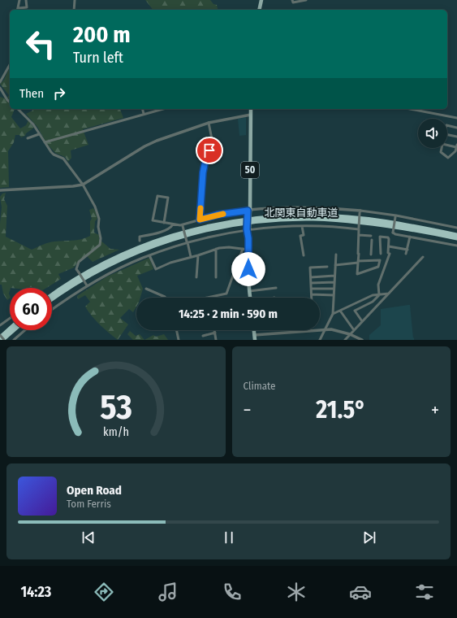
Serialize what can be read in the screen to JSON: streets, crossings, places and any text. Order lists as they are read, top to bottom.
{
  "streets": {
    "highway": ["北関東自動車道"],
    "main road": ["50"]
  },
  "page": {
    "turn": ["200 m", "Turn left"],
    "then": "Then",
    "limit": "60",
    "trip": "14:25 · 2 min · 590 m",
    "tile": "Climate",
    "heat": ["−", "21.5°", "+"],
    "song": ["Open Road", "Tom Ferris"],
    "tabs": "14:23",
    "gauge": ["53", "km/h"]
  }
}
